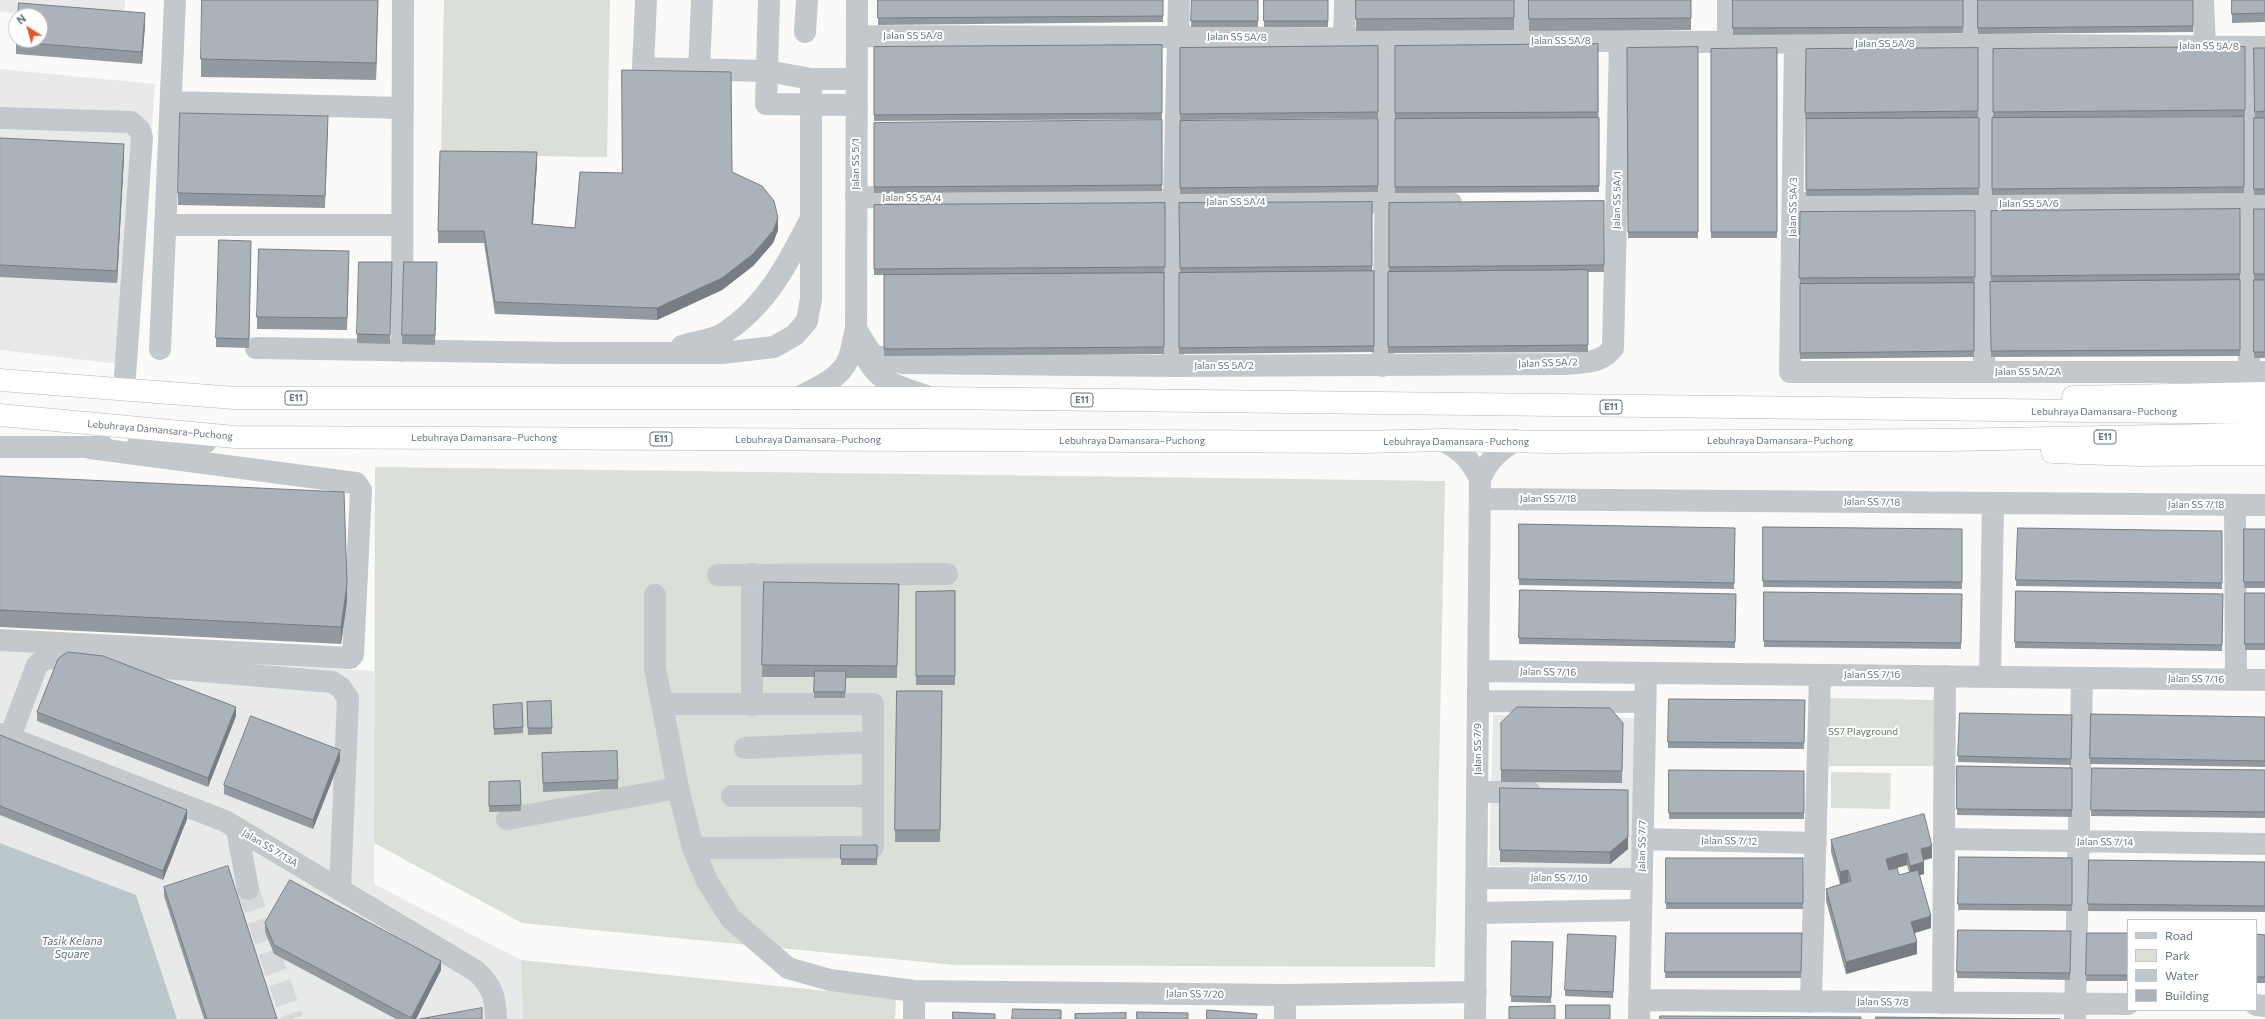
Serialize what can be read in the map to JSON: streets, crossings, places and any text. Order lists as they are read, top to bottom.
{
  "streets": {
    "highway": ["E11", "Lebuhraya Damansara–Puchong"],
    "street": [
      "Jalan SS 5A/8",
      "Jalan SS 5/1",
      "Jalan SS 5A/4",
      "Jalan SS 5A/1",
      "Jalan SS 5A/6",
      "Jalan SS 5A/3",
      "Jalan SS 5A/2",
      "Jalan SS 5A/2A",
      "Jalan SS 7/18",
      "Jalan SS 7/16",
      "Jalan SS 7/9",
      "Jalan SS 7/12",
      "Jalan SS 7/14",
      "Jalan SS 7/7",
      "Jalan SS 7/13A",
      "Jalan SS 7/10",
      "Jalan SS 7/20",
      "Jalan SS 7/8"
    ]
  },
  "crossings": [
    ["Jalan SS 5A/8", "Jalan SS 5/1"],
    ["Jalan SS 5A/8", "Jalan SS 5A/1"],
    ["Jalan SS 5A/8", "Jalan SS 5A/3"],
    ["Jalan SS 5/1", "Jalan SS 5A/4"],
    ["Jalan SS 5/1", "Jalan SS 5A/2"],
    ["Jalan SS 5/1", "Lebuhraya Damansara–Puchong"],
    ["Jalan SS 5A/1", "Jalan SS 5A/2"],
    ["Jalan SS 5A/6", "Jalan SS 5A/3"],
    ["Jalan SS 5A/3", "Jalan SS 5A/2A"],
    ["Lebuhraya Damansara–Puchong", "Jalan SS 7/9"],
    ["Jalan SS 7/18", "Jalan SS 7/9"],
    ["Jalan SS 7/16", "Jalan SS 7/9"],
    ["Jalan SS 7/16", "Jalan SS 7/7"],
    ["Jalan SS 7/9", "Jalan SS 7/10"],
    ["Jalan SS 7/9", "Jalan SS 7/20"],
    ["Jalan SS 7/12", "Jalan SS 7/7"],
    ["Jalan SS 7/7", "Jalan SS 7/10"],
    ["Jalan SS 7/7", "Jalan SS 7/8"]
  ],
  "water": ["Tasik Kelana Square"],
  "parks": ["SS7 Playground"],
  "legend": [
    "Road",
    "Park",
    "Water",
    "Building"
  ],
  "north": "top left"
}
